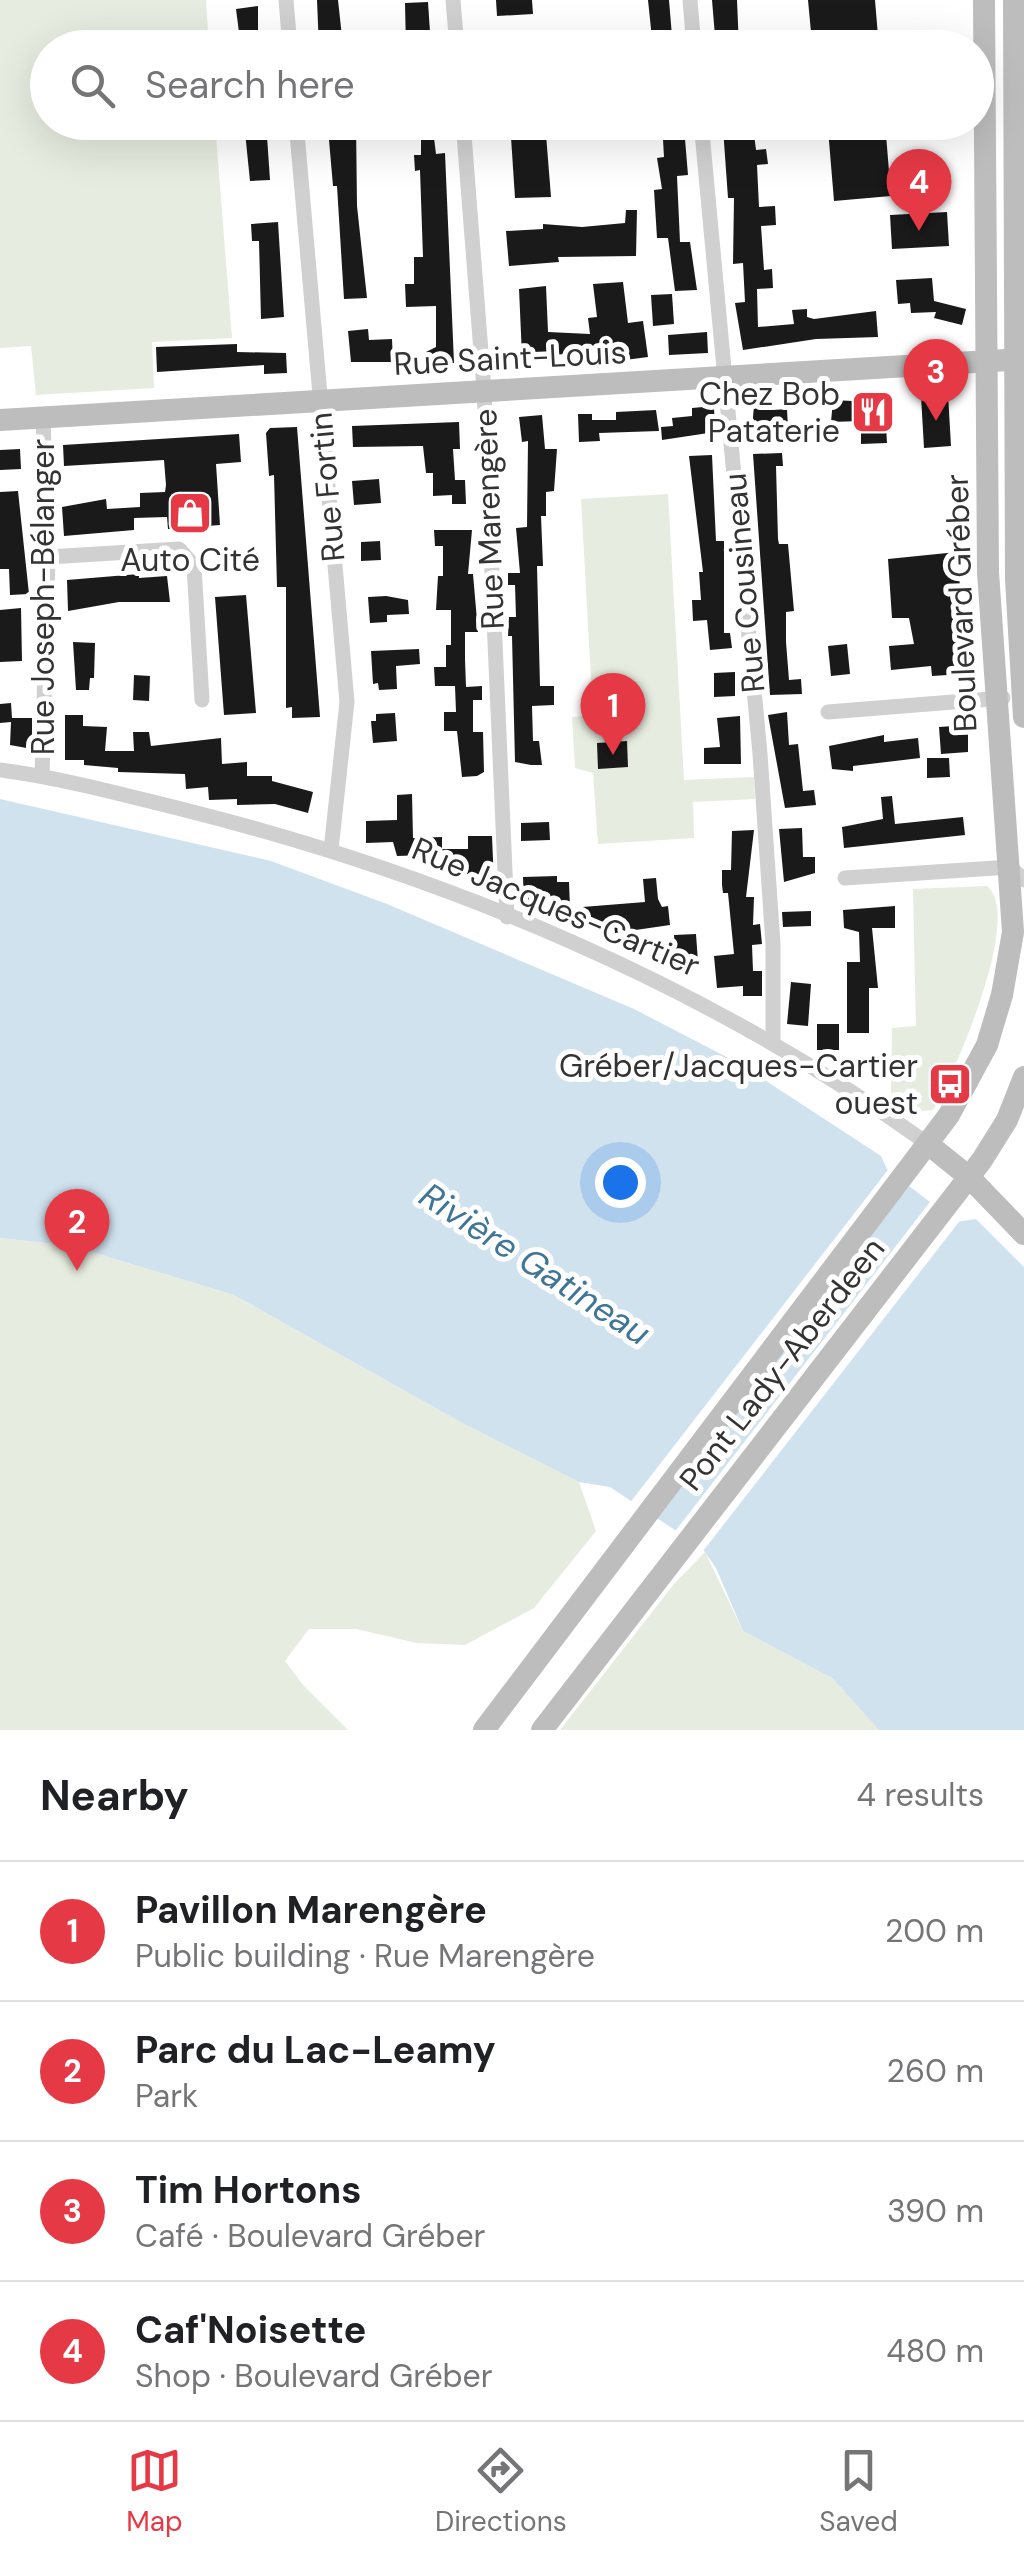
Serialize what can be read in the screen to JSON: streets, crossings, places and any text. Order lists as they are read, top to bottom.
{
  "streets": {
    "main road": [
      "Rue Saint-Louis",
      "Boulevard Gréber",
      "Rue Jacques-Cartier",
      "Pont Lady-Aberdeen"
    ],
    "street": [
      "Rue Fortin",
      "Rue Marengère",
      "Rue Cousineau",
      "Rue Joseph-Bélanger"
    ]
  },
  "crossings": [
    ["Rue Saint-Louis", "Rue Fortin"],
    ["Rue Saint-Louis", "Rue Marengère"],
    ["Rue Saint-Louis", "Rue Cousineau"],
    ["Rue Saint-Louis", "Rue Joseph-Bélanger"],
    ["Rue Saint-Louis", "Boulevard Gréber"],
    ["Rue Fortin", "Rue Jacques-Cartier"],
    ["Rue Marengère", "Rue Jacques-Cartier"],
    ["Rue Cousineau", "Rue Jacques-Cartier"],
    ["Rue Joseph-Bélanger", "Rue Jacques-Cartier"],
    ["Boulevard Gréber", "Rue Jacques-Cartier"],
    ["Boulevard Gréber", "Pont Lady-Aberdeen"],
    ["Rue Jacques-Cartier", "Pont Lady-Aberdeen"]
  ],
  "water": ["Rivière Gatineau"],
  "places": {
    "restaurant": ["Chez Bob Pataterie"],
    "shop": ["Auto Cité"],
    "bus stop": ["Gréber/Jacques-Cartier ouest"]
  },
  "page": {
    "search": "Search here",
    "pins": [
      "4",
      "3",
      "1",
      "2"
    ],
    "heading": ["Nearby", "4 results"],
    "list": [
      {
        "mark": "1",
        "name": "Pavillon Marengère",
        "note": "Public building · Rue Marengère",
        "value": "200 m"
      },
      {
        "mark": "2",
        "name": "Parc du Lac-Leamy",
        "note": "Park",
        "value": "260 m"
      },
      {
        "mark": "3",
        "name": "Tim Hortons",
        "note": "Café · Boulevard Gréber",
        "value": "390 m"
      },
      {
        "mark": "4",
        "name": "Caf'Noisette",
        "note": "Shop · Boulevard Gréber",
        "value": "480 m"
      }
    ],
    "nav": ["Map", "Directions", "Saved"]
  }
}
